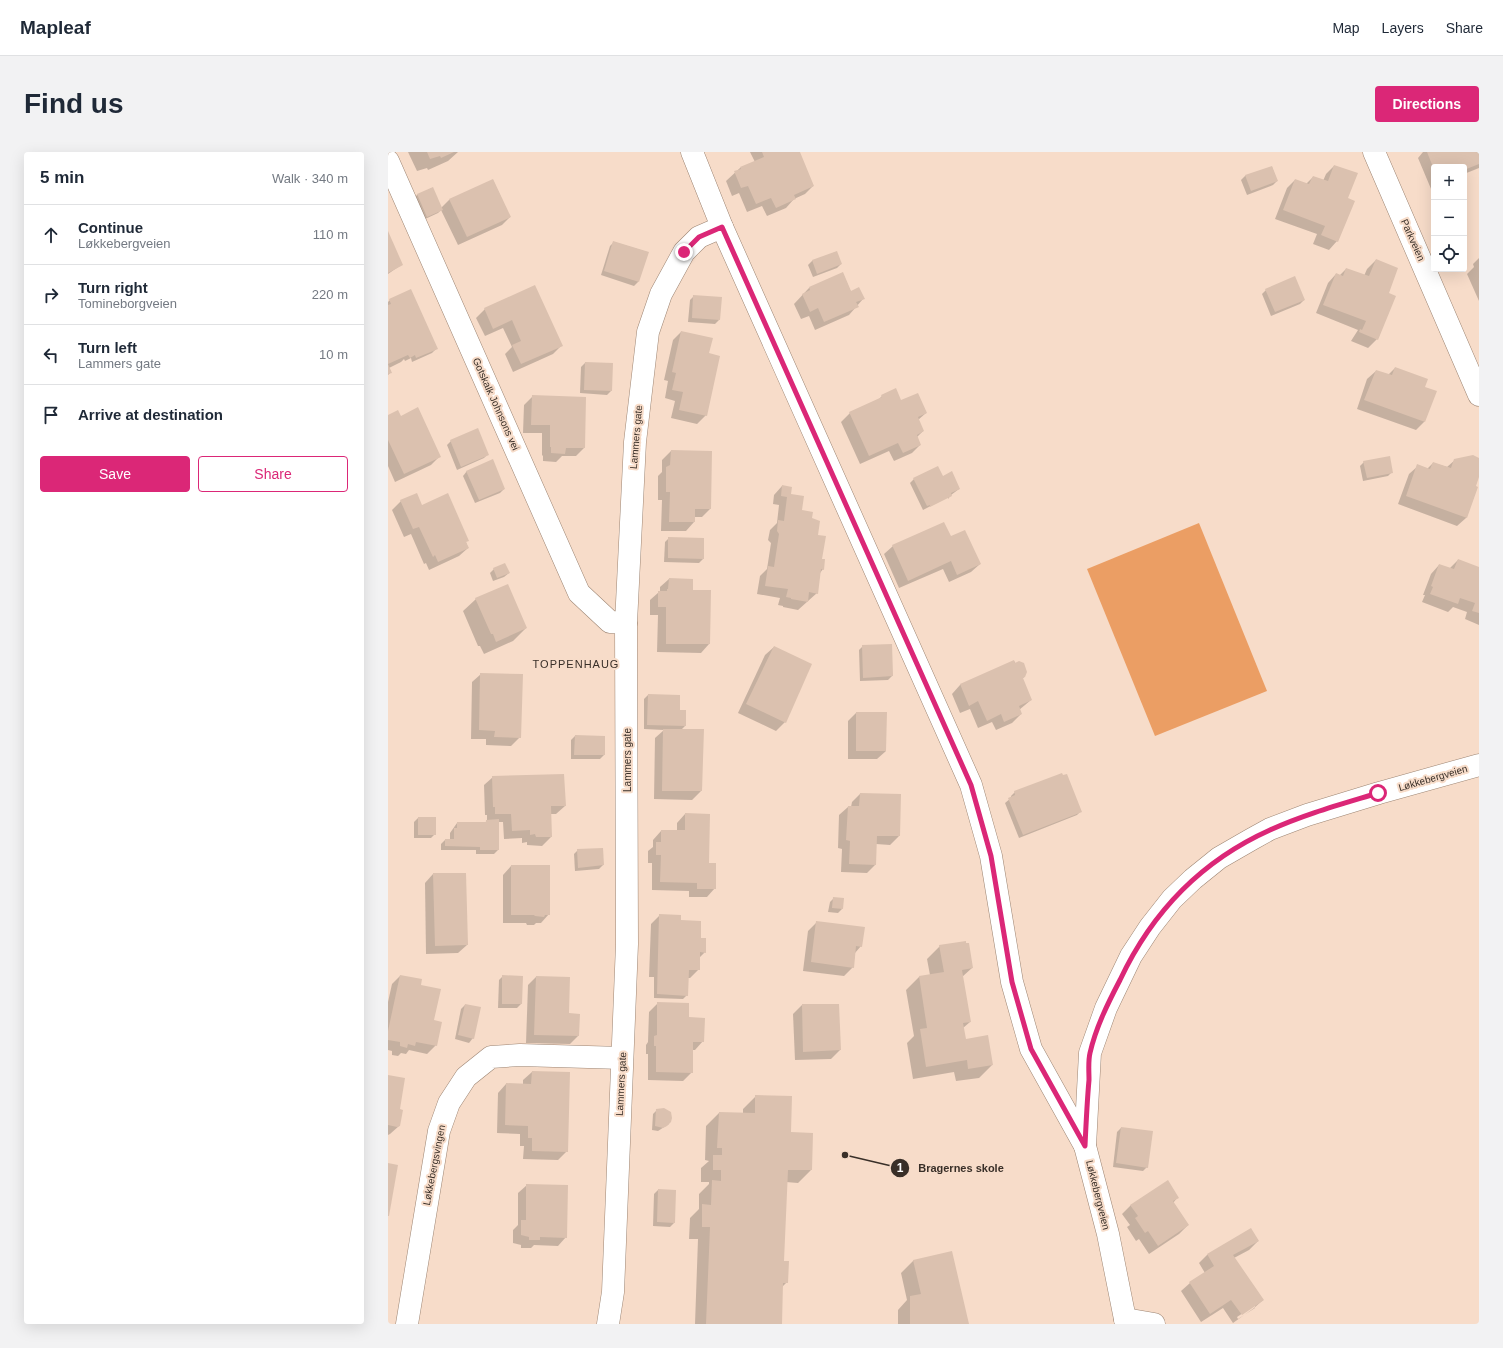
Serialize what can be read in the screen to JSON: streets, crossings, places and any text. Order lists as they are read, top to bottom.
{
  "streets": {
    "street": [
      "Parkveien",
      "Gotskalk Johnsons vei",
      "Lammers gate",
      "Løkkebergveien",
      "Løkkebergsvingen"
    ]
  },
  "crossings": [
    ["Gotskalk Johnsons vei", "Lammers gate"],
    ["Lammers gate", "Løkkebergsvingen"]
  ],
  "districts": ["TOPPENHAUG"],
  "places": ["Bragernes skole"],
  "page": {
    "header": "Mapleaf",
    "nav": ["Map", "Layers", "Share"],
    "buttons": [
      "Directions",
      ["Save", "Share"]
    ],
    "title": "Find us",
    "heading": ["5 min", "Walk · 340 m"],
    "map_buttons": ["+", "−"],
    "list": [
      ["Continue", "Løkkebergveien", "110 m"],
      ["Turn right", "Tomineborgveien", "220 m"],
      ["Turn left", "Lammers gate", "10 m"],
      "Arrive at destination"
    ]
  }
}
